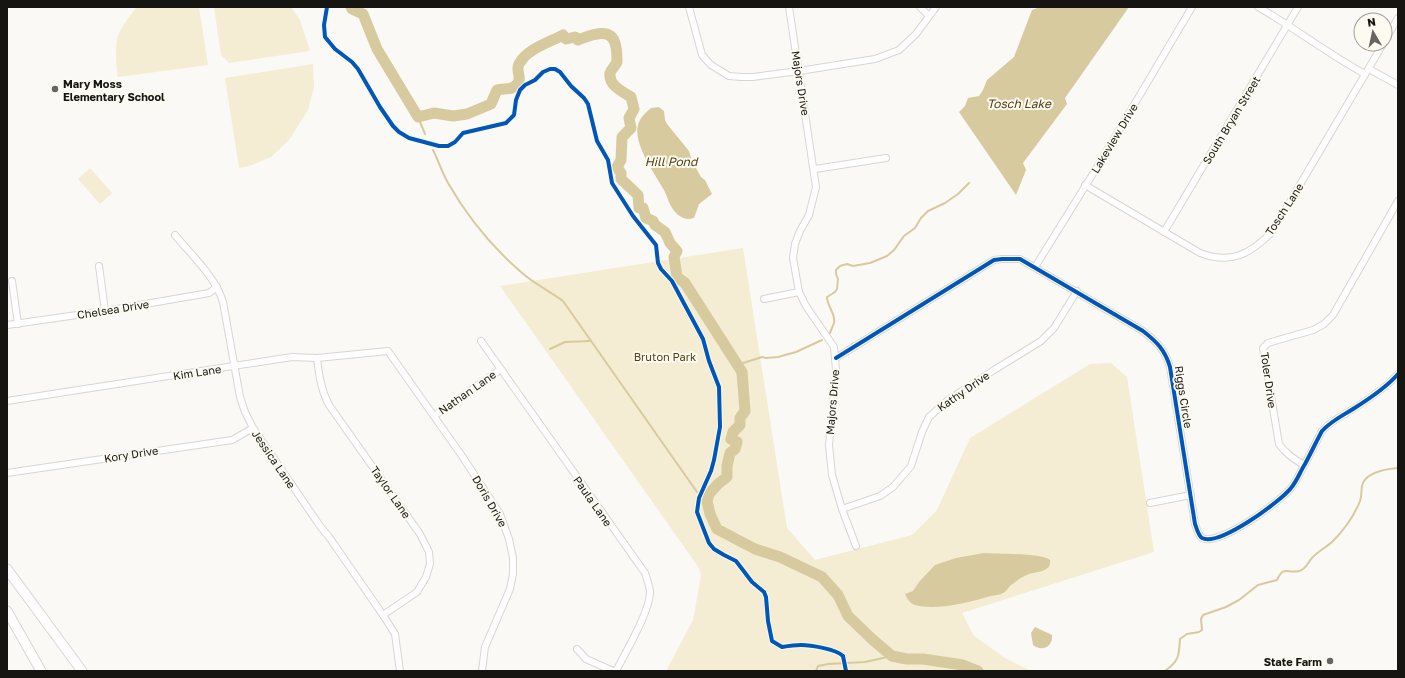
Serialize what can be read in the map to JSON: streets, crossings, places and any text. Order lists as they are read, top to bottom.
{
  "streets": {
    "street": [
      "Majors Drive",
      "South Bryan Street",
      "Lakeview Drive",
      "Tosch Lane",
      "Chelsea Drive",
      "Kim Lane",
      "Toler Drive",
      "Kathy Drive",
      "Nathan Lane",
      "Riggs Circle",
      "Kory Drive",
      "Jessica Lane",
      "Taylor Lane",
      "Doris Drive",
      "Paula Lane"
    ]
  },
  "crossings": [
    ["Majors Drive", "Kathy Drive"],
    ["Majors Drive", "Riggs Circle"],
    ["South Bryan Street", "Tosch Lane"],
    ["Lakeview Drive", "Tosch Lane"],
    ["Lakeview Drive", "Riggs Circle"],
    ["Chelsea Drive", "Jessica Lane"],
    ["Kim Lane", "Jessica Lane"],
    ["Kim Lane", "Taylor Lane"],
    ["Kim Lane", "Doris Drive"],
    ["Toler Drive", "Riggs Circle"],
    ["Kathy Drive", "Riggs Circle"],
    ["Nathan Lane", "Doris Drive"],
    ["Nathan Lane", "Paula Lane"],
    ["Kory Drive", "Jessica Lane"],
    ["Jessica Lane", "Taylor Lane"]
  ],
  "water": ["Tosch Lake", "Hill Pond"],
  "parks": ["Bruton Park"],
  "places": ["Mary Moss Elementary School", "State Farm"],
  "north": "top"
}
